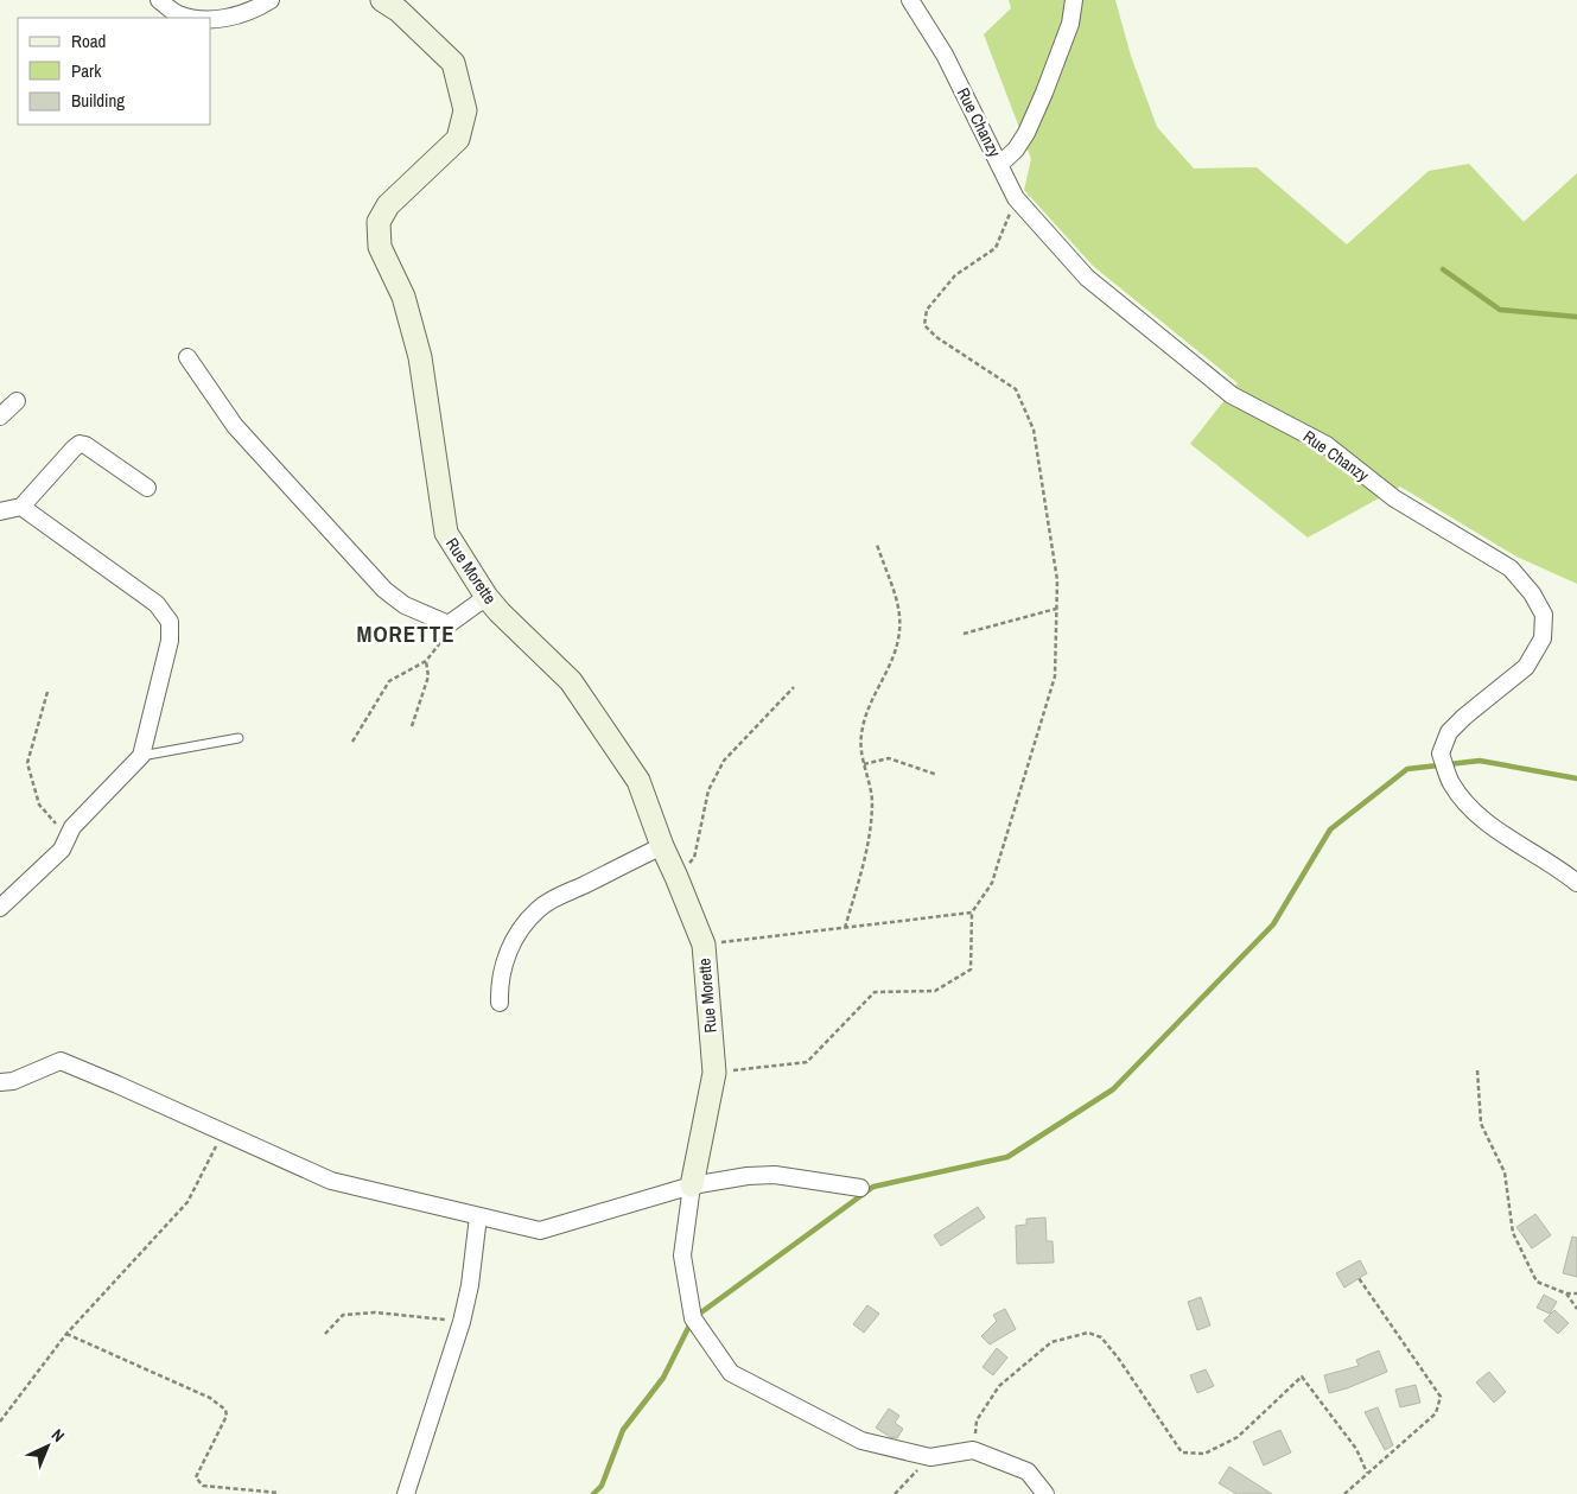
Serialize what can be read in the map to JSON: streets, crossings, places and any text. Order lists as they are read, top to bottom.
{
  "streets": {
    "street": ["Rue Chanzy", "Rue Morette"]
  },
  "districts": ["MORETTE"],
  "legend": ["Road", "Park", "Building"],
  "north": "top right"
}
